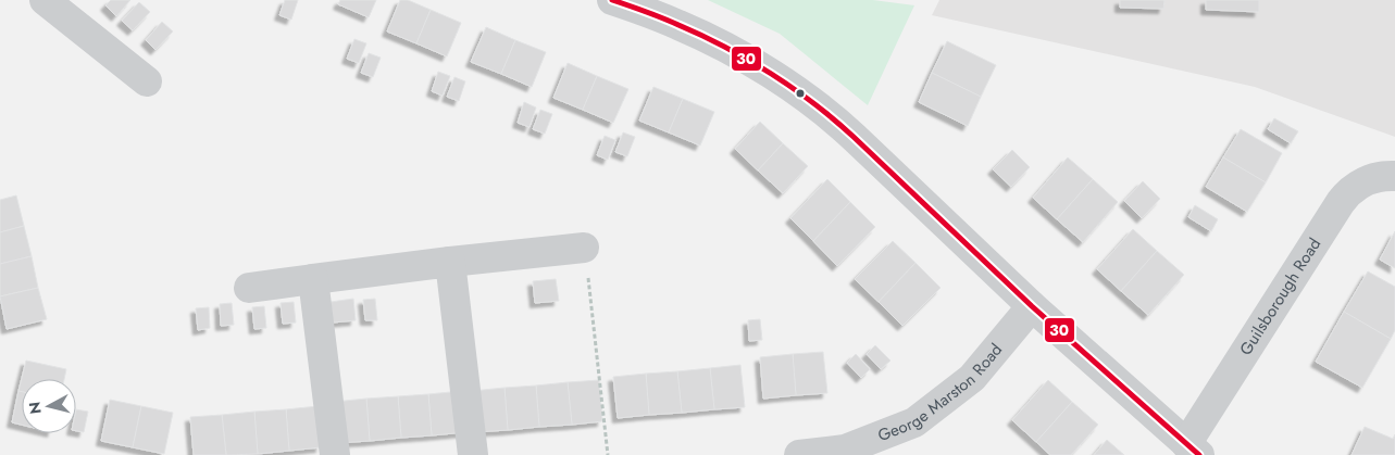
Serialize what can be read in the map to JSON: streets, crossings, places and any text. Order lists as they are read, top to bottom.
{
  "streets": {
    "street": ["Guilsborough Road", "George Marston Road"]
  },
  "lines": ["transit line 30"],
  "north": "left"
}
